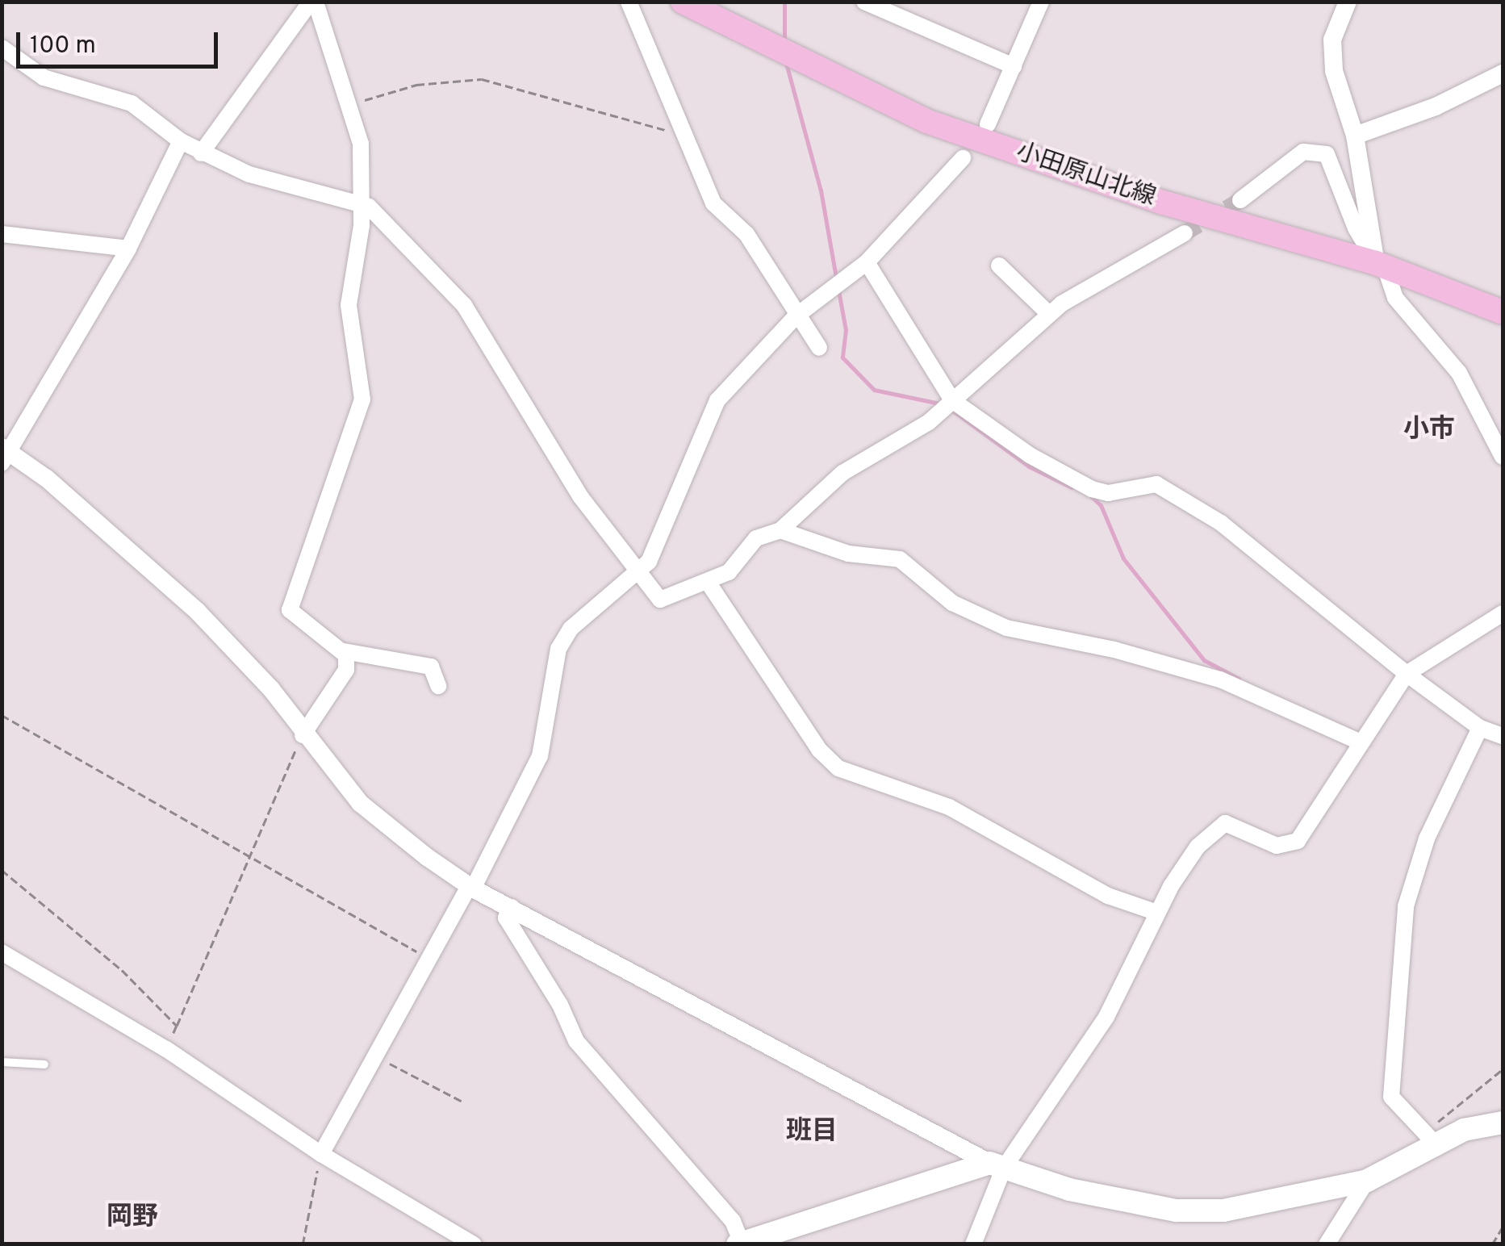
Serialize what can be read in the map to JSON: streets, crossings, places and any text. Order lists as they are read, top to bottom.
{
  "streets": {
    "main road": ["小田原山北線"]
  },
  "districts": ["小市", "班目", "岡野"],
  "scale_bar": "100 m"
}
